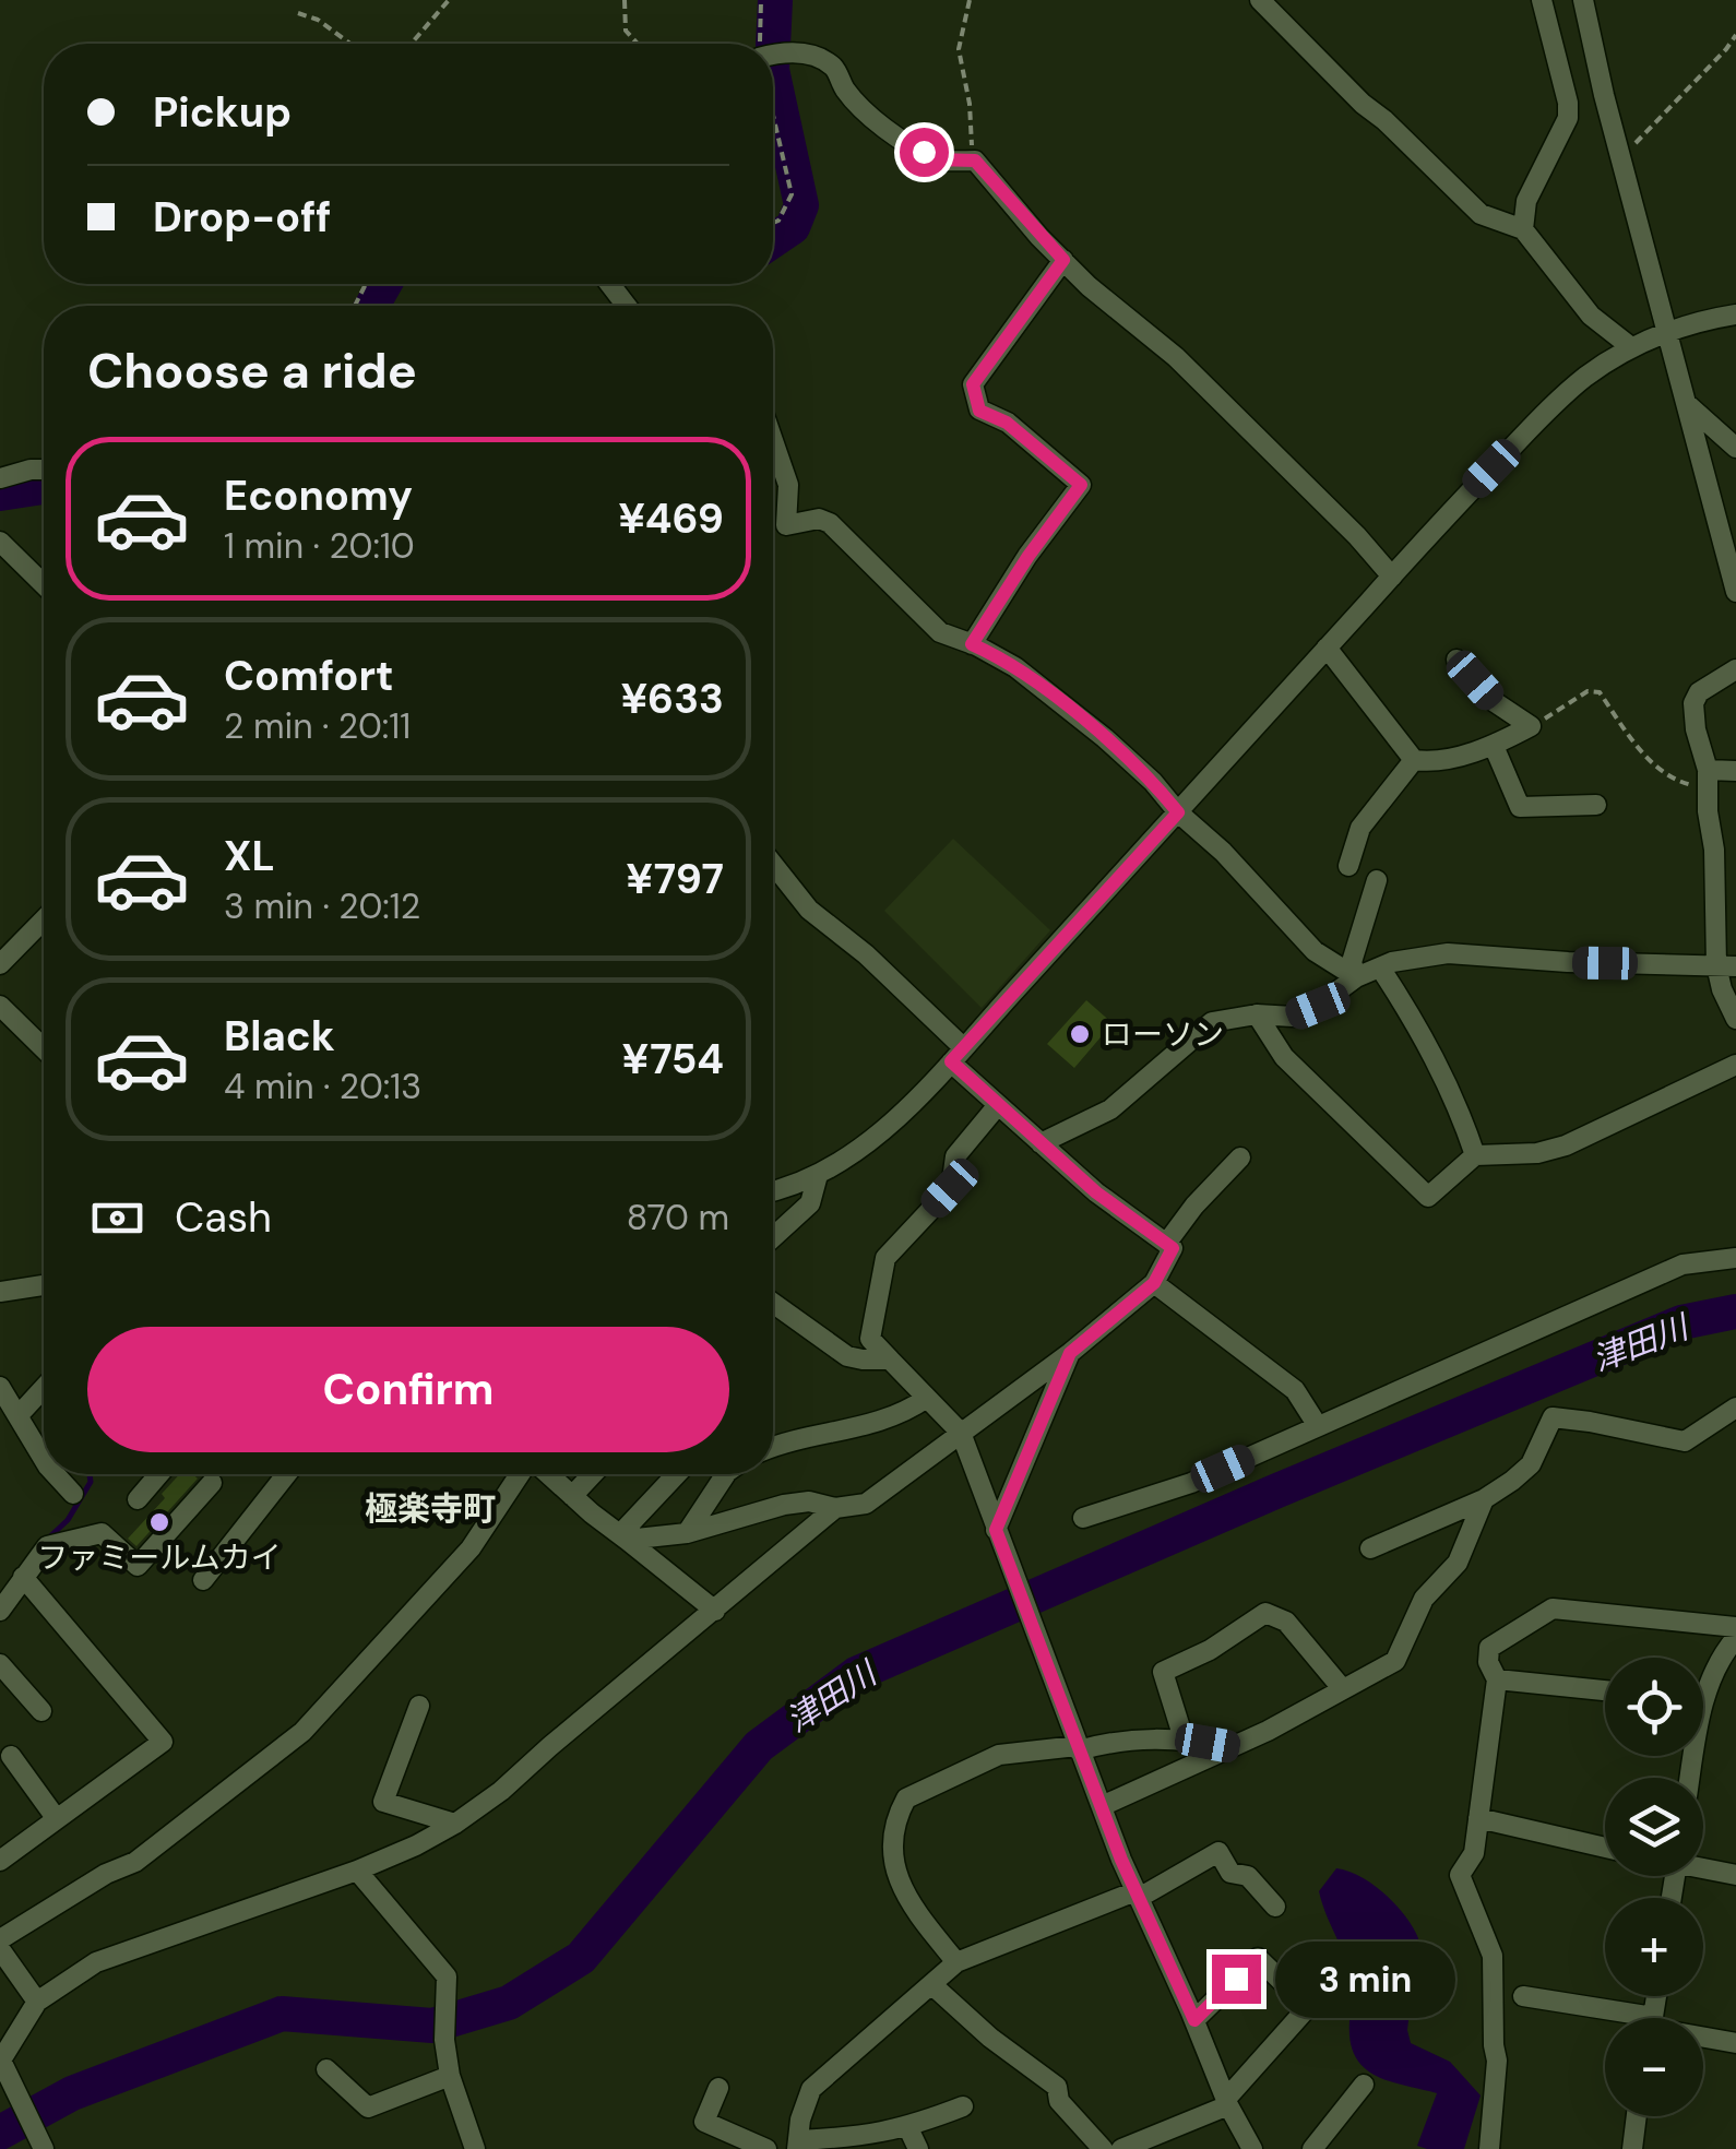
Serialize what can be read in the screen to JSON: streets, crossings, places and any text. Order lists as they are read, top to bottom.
{
  "districts": ["極楽寺町"],
  "water": ["津田川"],
  "places": ["ローソン", "ファミールムカイ"],
  "page": {
    "banner": ["Pickup", "Drop-off"],
    "heading": "Choose a ride",
    "list": [
      {
        "name": "Economy",
        "note": "1 min · 20:10",
        "value": "¥469"
      },
      {
        "name": "Comfort",
        "note": "2 min · 20:11",
        "value": "¥633"
      },
      {
        "name": "XL",
        "note": "3 min · 20:12",
        "value": "¥797"
      },
      {
        "name": "Black",
        "note": "4 min · 20:13",
        "value": "¥754"
      }
    ],
    "pay": ["Cash", "870 m"],
    "buttons": "Confirm",
    "map_buttons": ["+", "−"],
    "bubble": "3 min"
  }
}
